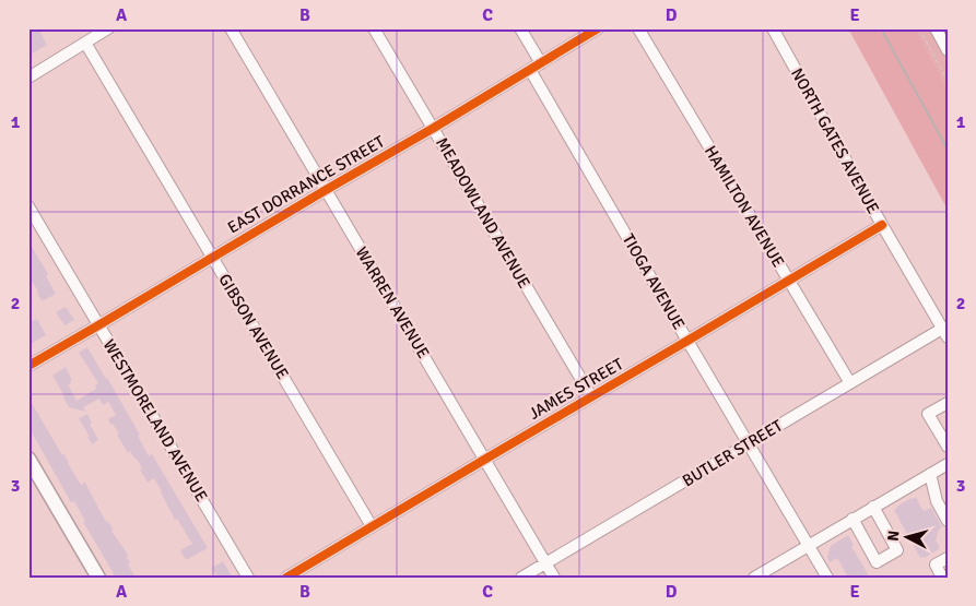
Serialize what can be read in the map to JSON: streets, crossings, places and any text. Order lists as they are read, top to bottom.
{
  "streets": {
    "street": [
      "NORTH GATES AVENUE",
      "EAST DORRANCE STREET",
      "HAMILTON AVENUE",
      "MEADOWLAND AVENUE",
      "TIOGA AVENUE",
      "WARREN AVENUE",
      "GIBSON AVENUE",
      "JAMES STREET",
      "WESTMORELAND AVENUE",
      "BUTLER STREET"
    ]
  },
  "crossings": [
    ["NORTH GATES AVENUE", "JAMES STREET"],
    ["NORTH GATES AVENUE", "BUTLER STREET"],
    ["EAST DORRANCE STREET", "MEADOWLAND AVENUE"],
    ["EAST DORRANCE STREET", "TIOGA AVENUE"],
    ["EAST DORRANCE STREET", "WARREN AVENUE"],
    ["EAST DORRANCE STREET", "GIBSON AVENUE"],
    ["EAST DORRANCE STREET", "WESTMORELAND AVENUE"],
    ["HAMILTON AVENUE", "JAMES STREET"],
    ["HAMILTON AVENUE", "BUTLER STREET"],
    ["MEADOWLAND AVENUE", "JAMES STREET"],
    ["TIOGA AVENUE", "JAMES STREET"],
    ["TIOGA AVENUE", "BUTLER STREET"],
    ["WARREN AVENUE", "JAMES STREET"],
    ["WARREN AVENUE", "BUTLER STREET"],
    ["GIBSON AVENUE", "JAMES STREET"]
  ],
  "north": "left",
  "grid": {
    "columns": [
      "A",
      "B",
      "C",
      "D",
      "E"
    ],
    "rows": ["1", "2", "3"]
  }
}
